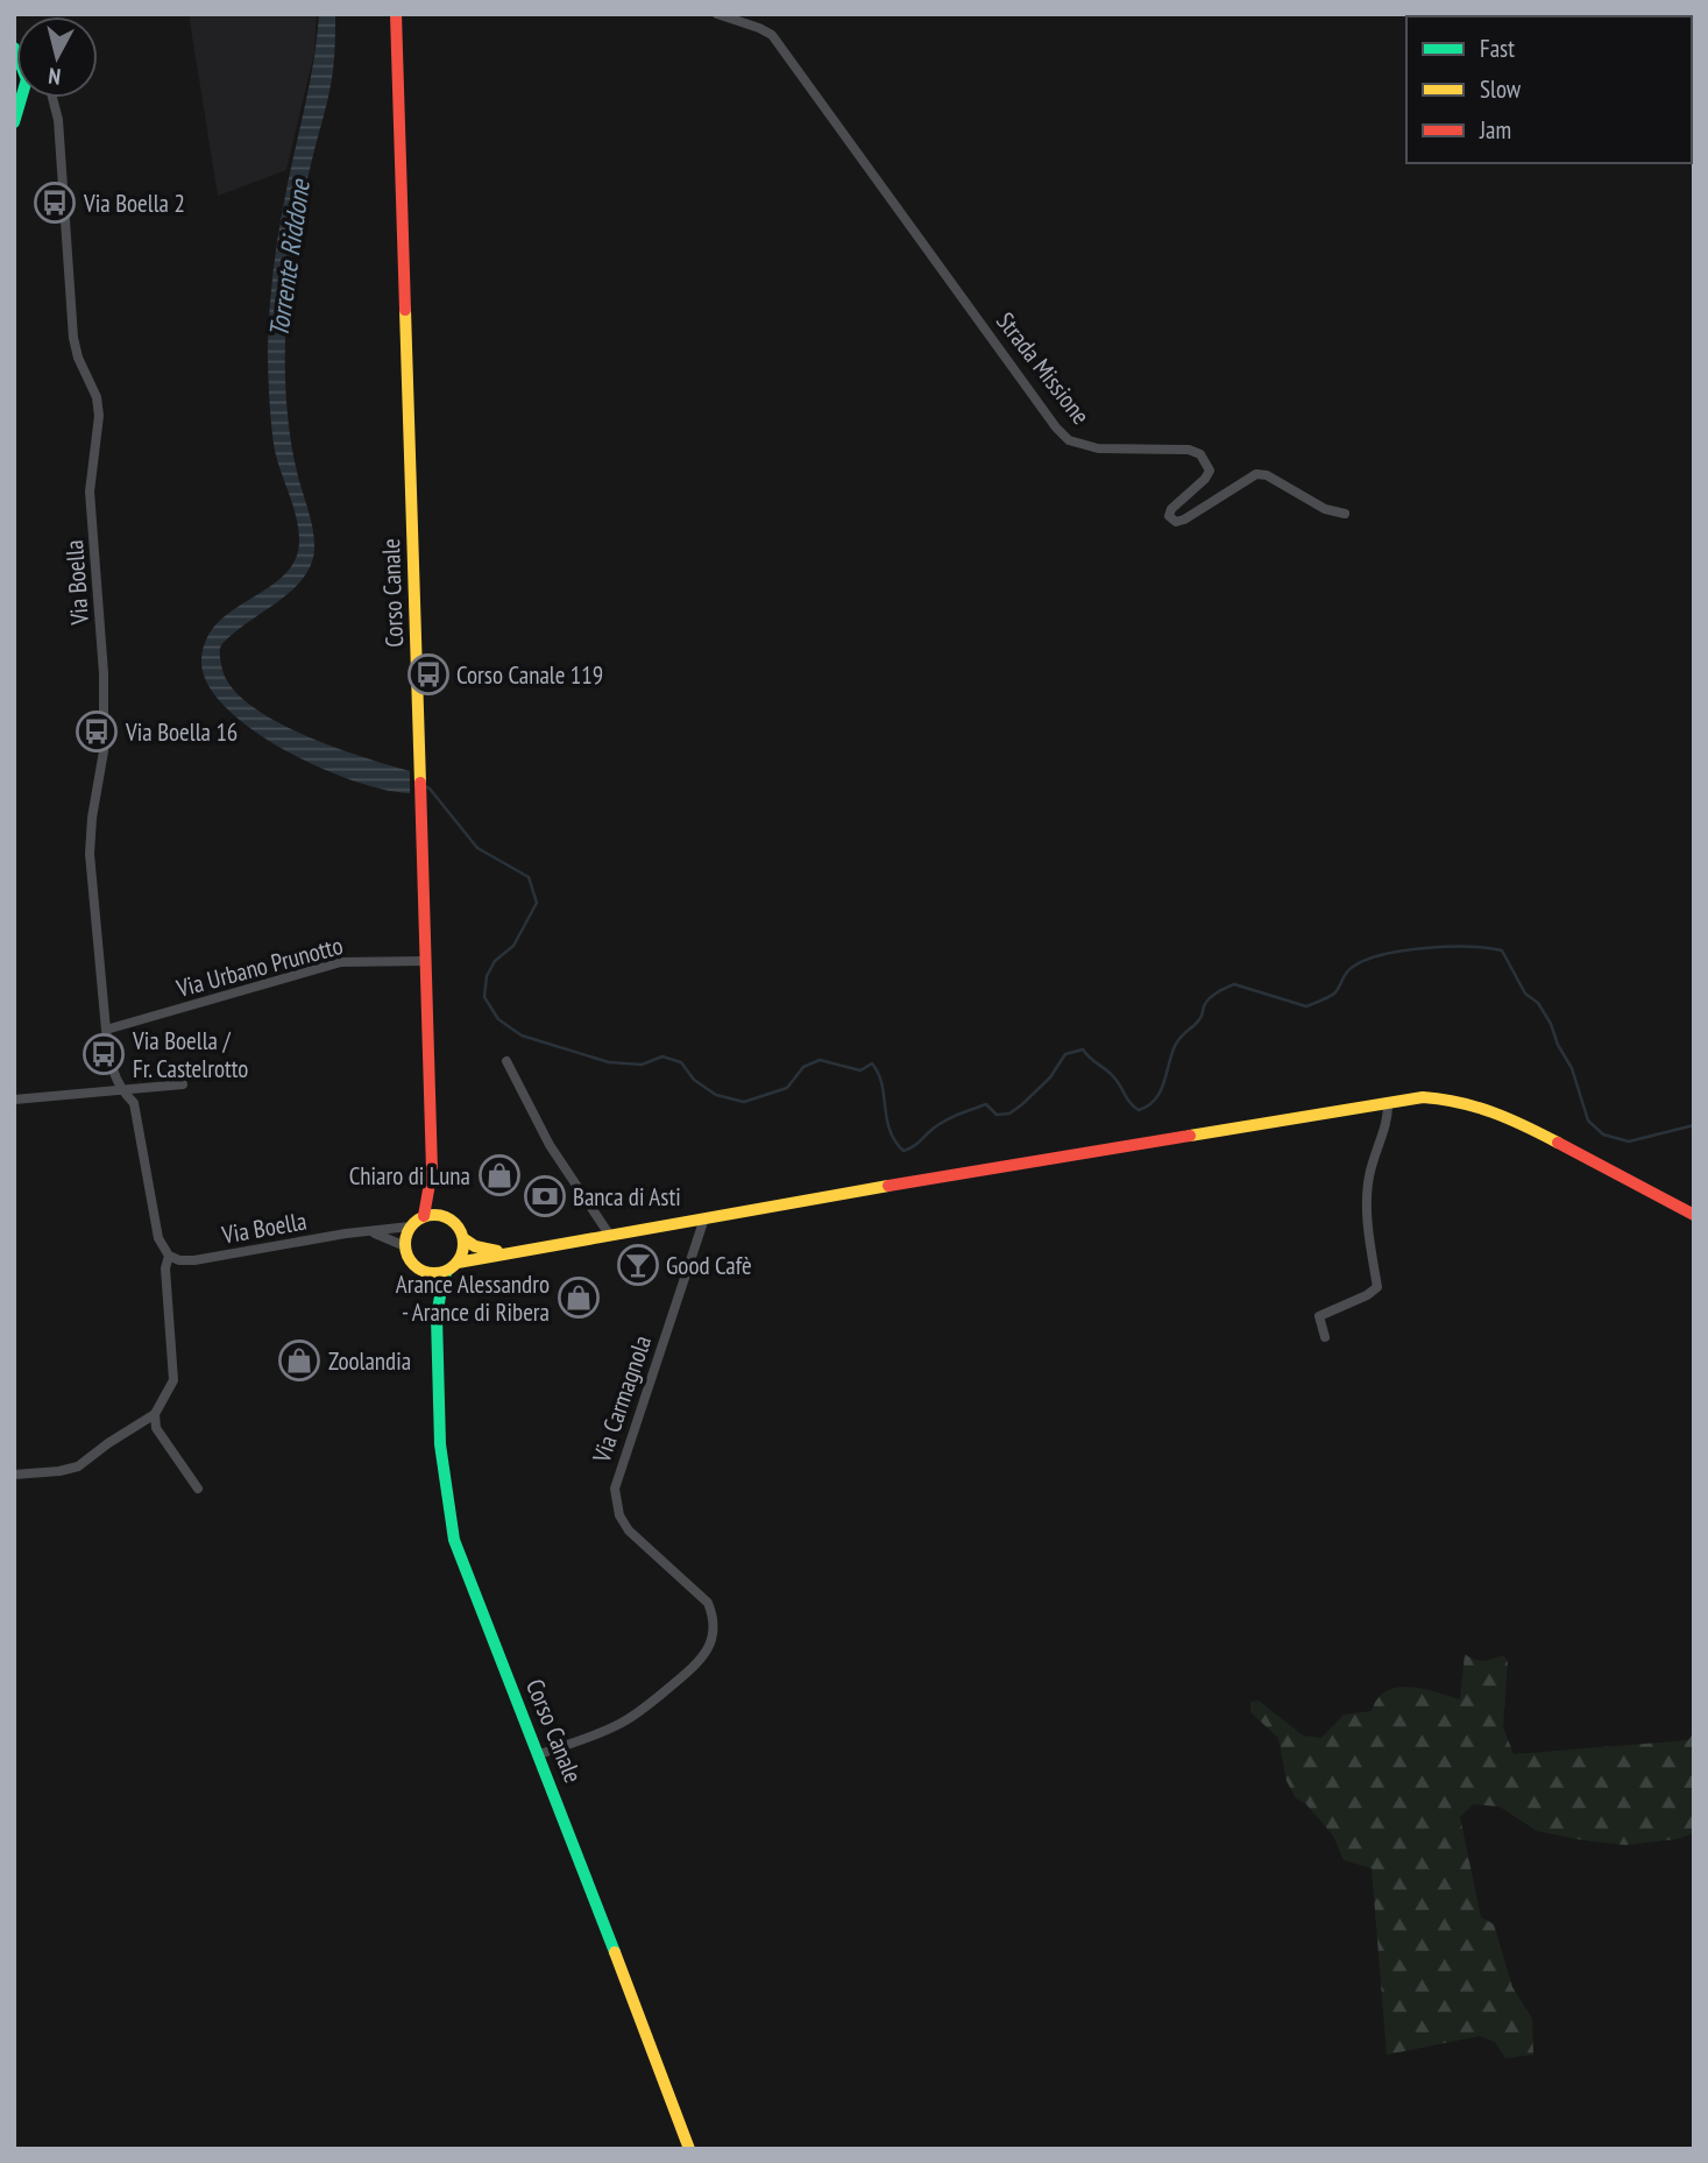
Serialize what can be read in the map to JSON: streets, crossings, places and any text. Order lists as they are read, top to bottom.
{
  "streets": {
    "main road": ["Corso Canale"],
    "street": [
      "Strada Missione",
      "Via Boella",
      "Via Urbano Prunotto",
      "Via Carmagnola"
    ]
  },
  "crossings": [
    ["Via Boella", "Corso Canale"],
    ["Via Boella", "Via Urbano Prunotto"],
    ["Corso Canale", "Via Urbano Prunotto"],
    ["Corso Canale", "Via Carmagnola"]
  ],
  "water": ["Torrente Riddone"],
  "places": {
    "bus stop": [
      "Via Boella 2",
      "Corso Canale 119",
      "Via Boella 16",
      "Via Boella / Fr. Castelrotto"
    ],
    "shop": ["Chiaro di Luna", "Arance Alessandro - Arance di Ribera", "Zoolandia"],
    "bank": ["Banca di Asti"],
    "bar": ["Good Cafè"]
  },
  "legend": ["Fast", "Slow", "Jam"],
  "north": "bottom"
}
